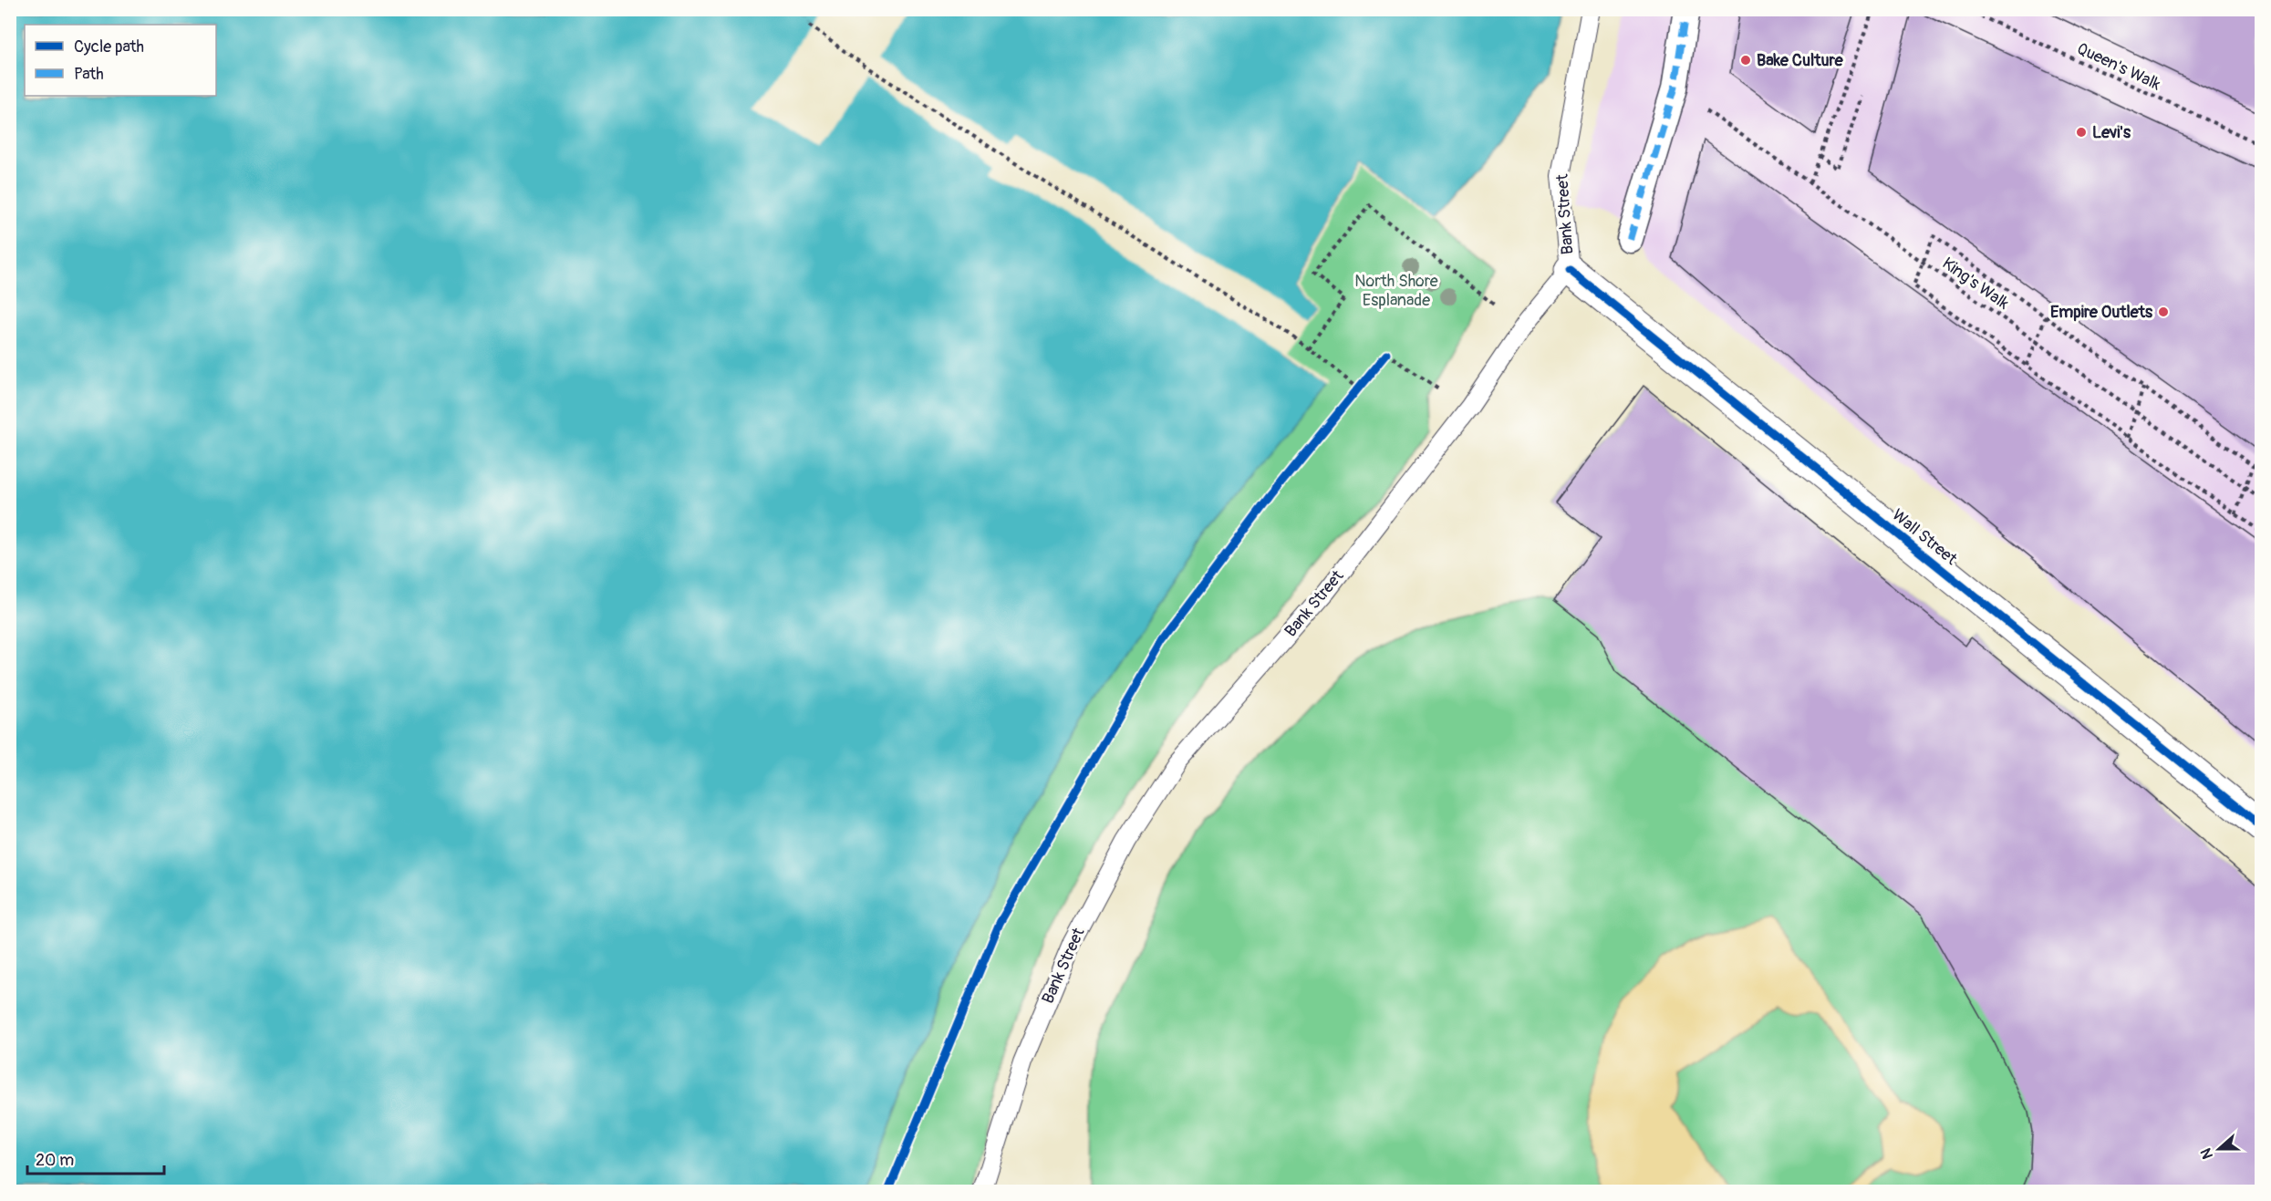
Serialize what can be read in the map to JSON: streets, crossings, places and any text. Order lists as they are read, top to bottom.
{
  "streets": {
    "street": ["Wall Street"],
    "lane": ["Bank Street"],
    "path": ["Queen's Walk", "King's Walk"]
  },
  "crossings": [
    ["Bank Street", "Wall Street"]
  ],
  "parks": ["North Shore Esplanade"],
  "places": ["Bake Culture", "Levi's", "Empire Outlets"],
  "legend": ["Cycle path", "Path"],
  "scale_bar": "20 m",
  "north": "left"
}
